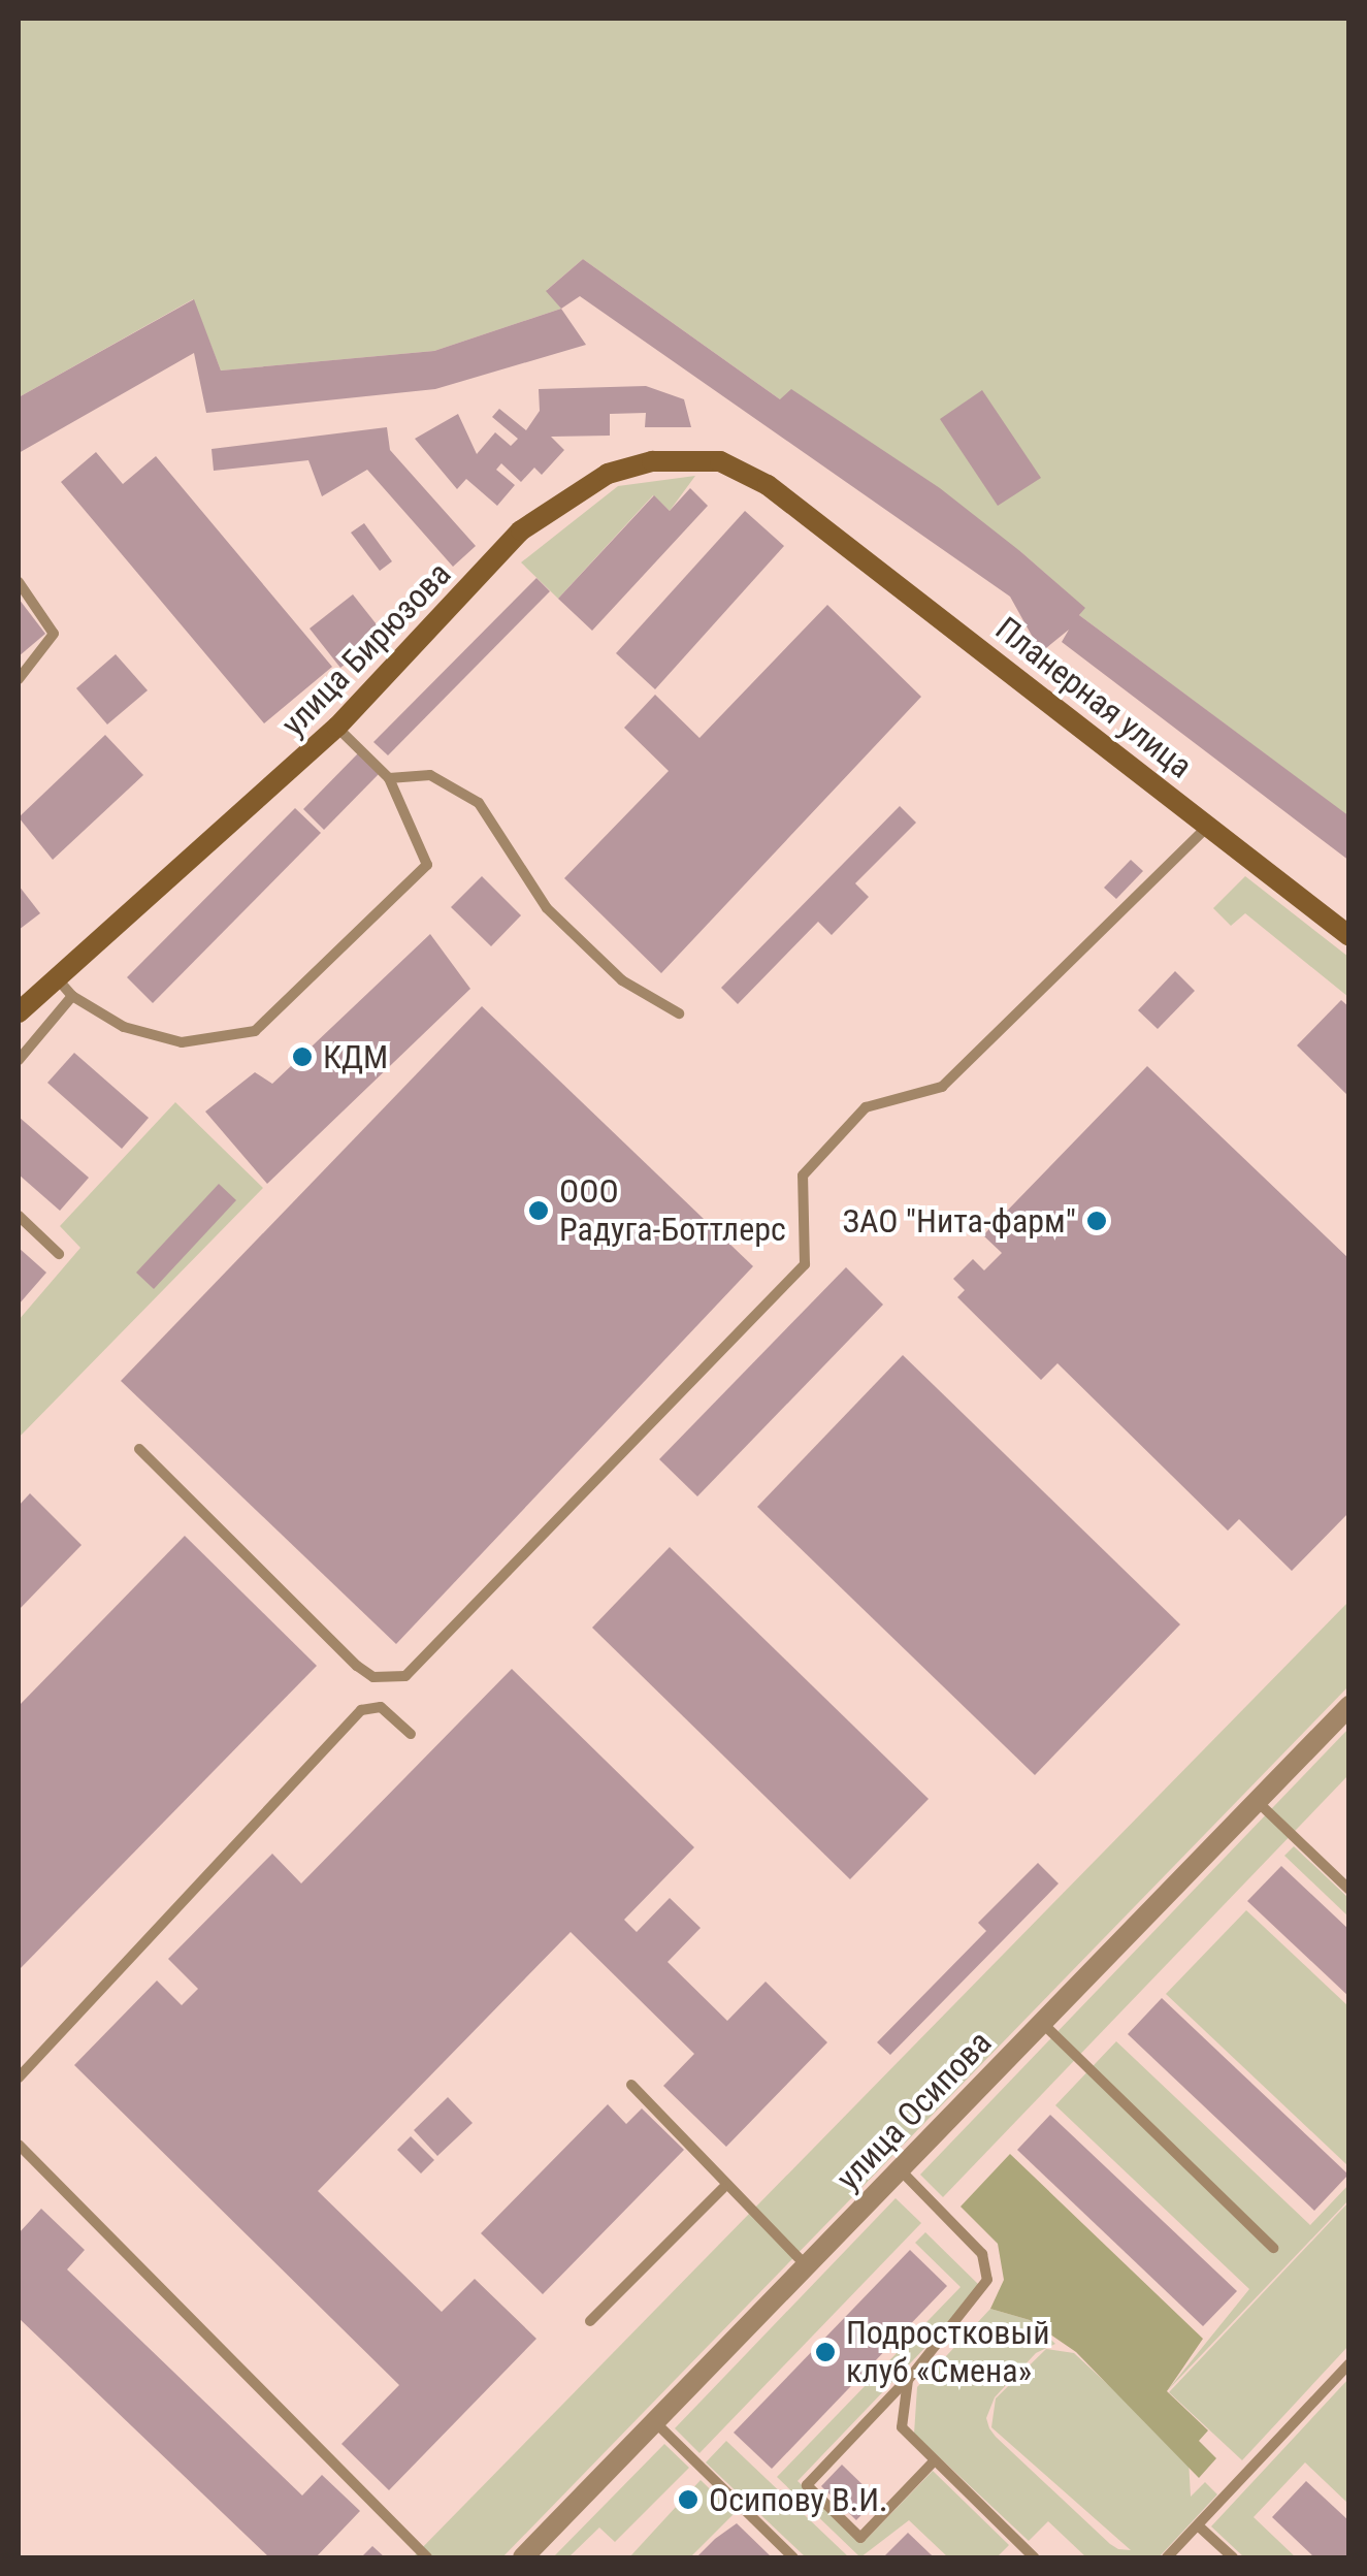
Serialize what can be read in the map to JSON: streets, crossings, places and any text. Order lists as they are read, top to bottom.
{
  "streets": {
    "main road": ["улица Бирюзова", "Планерная улица"],
    "street": ["улица Осипова"]
  },
  "crossings": [
    ["улица Бирюзова", "Планерная улица"]
  ],
  "places": [
    "КДМ",
    "ООО Радуга-Боттлерс",
    "ЗАО \"Нита-фарм\"",
    "Подростковый клуб «Смена»",
    "Осипову В.И."
  ]
}
